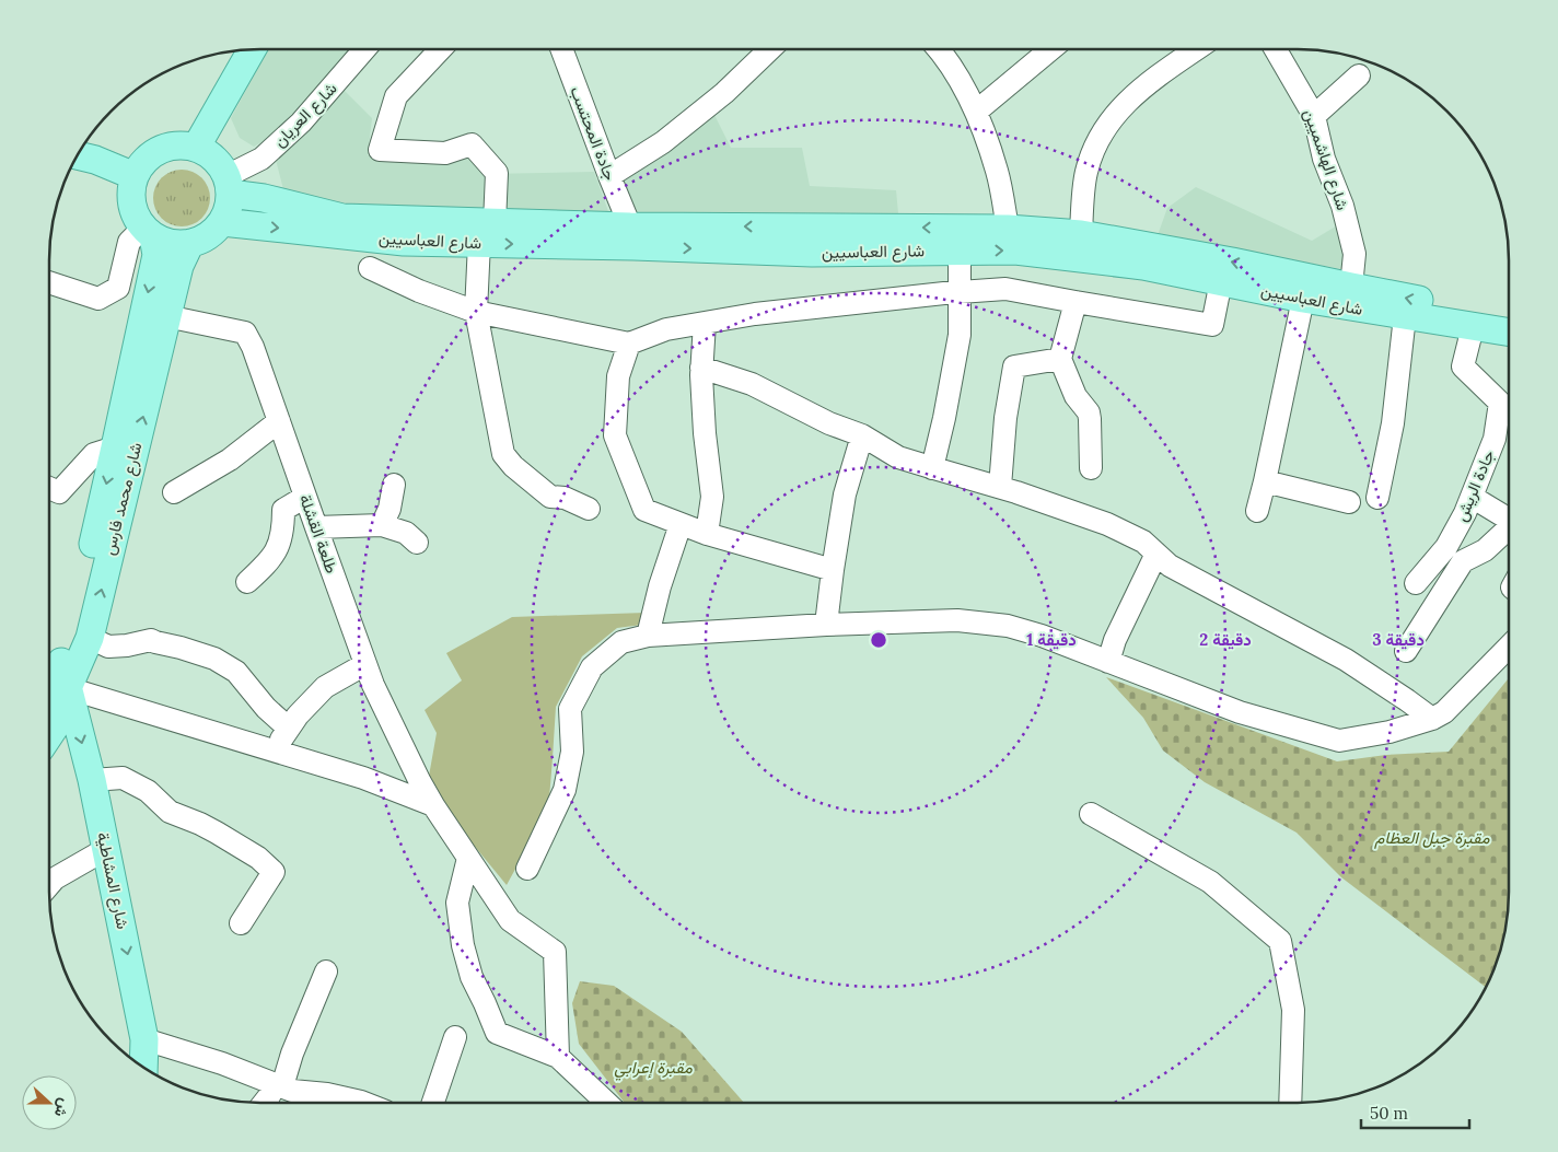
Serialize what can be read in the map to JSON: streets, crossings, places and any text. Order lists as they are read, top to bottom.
{
  "streets": {
    "main road": ["شارع العباسيين", "شارع محمد فارس", "شارع المشاطية"],
    "street": [
      "شارع العريان",
      "جادة المحتسب",
      "شارع الهاشميين",
      "جادة الريش",
      "طلعة القشلة"
    ]
  },
  "crossings": [
    ["شارع العريان", "شارع العباسيين"],
    ["شارع العريان", "شارع محمد فارس"],
    ["جادة المحتسب", "شارع العباسيين"],
    ["شارع الهاشميين", "شارع العباسيين"],
    ["شارع العباسيين", "جادة الريش"],
    ["شارع العباسيين", "شارع محمد فارس"],
    ["شارع محمد فارس", "طلعة القشلة"],
    ["شارع محمد فارس", "شارع المشاطية"]
  ],
  "one_way": ["شارع المشاطية"],
  "parks": ["مقبرة جبل العظام", "مقبرة إعرابي"],
  "scale_bar": "50 m",
  "north": "right",
  "rings": ["1 دقيقة", "2 دقيقة", "3 دقيقة"]
}
